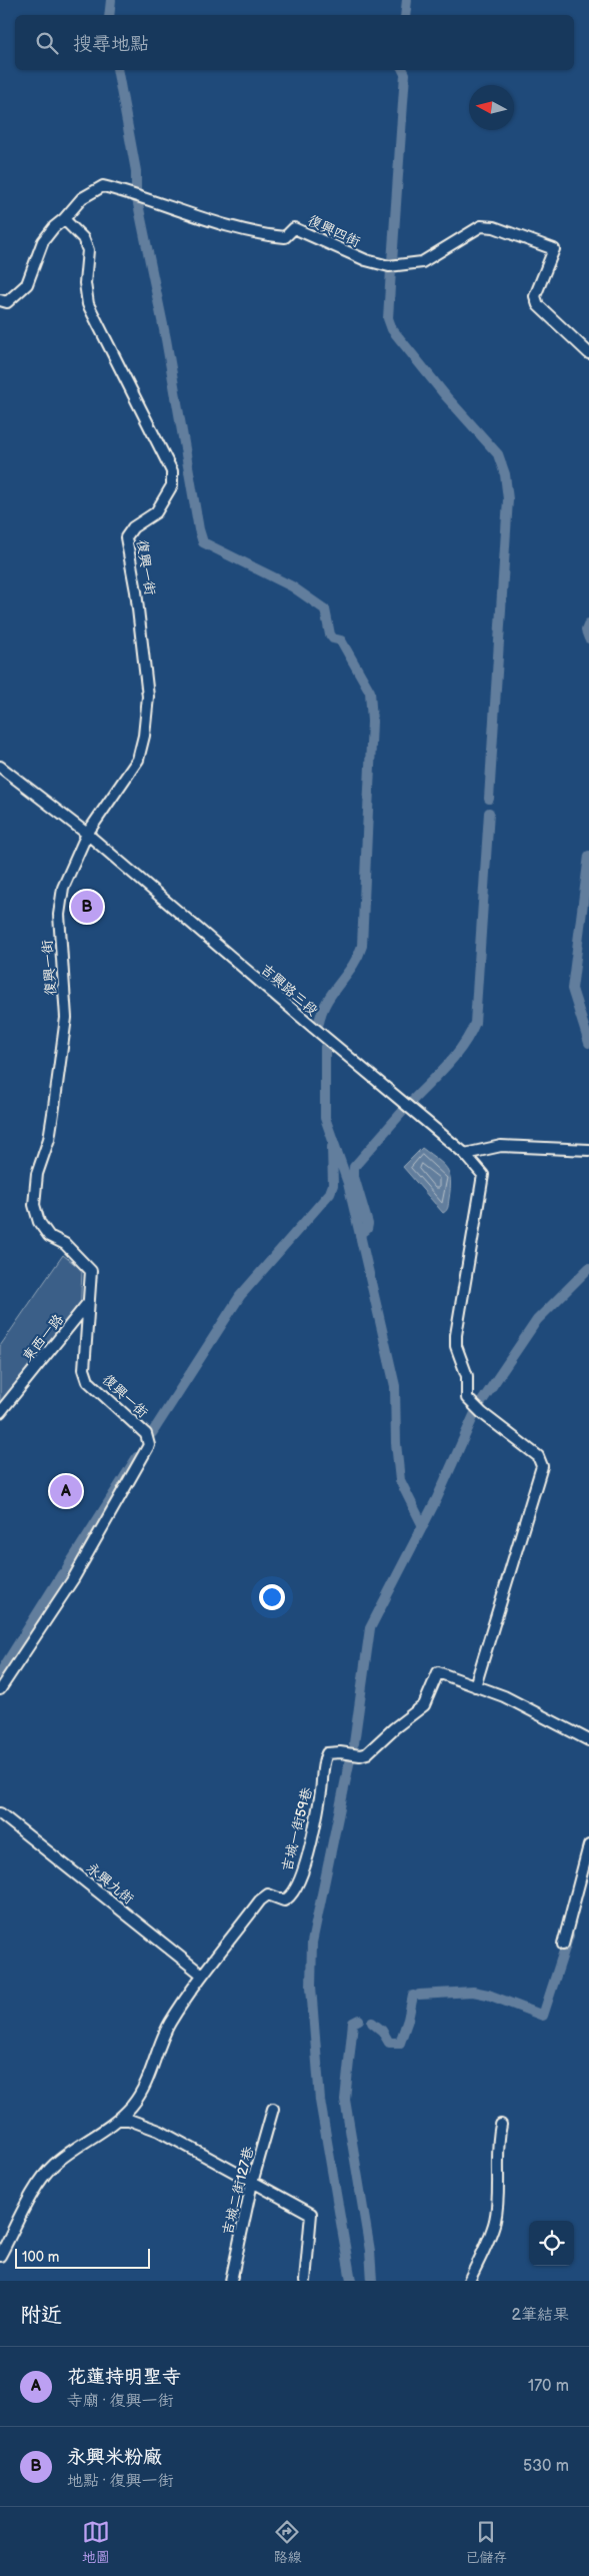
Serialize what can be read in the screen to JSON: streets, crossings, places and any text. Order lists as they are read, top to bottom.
{
  "streets": {
    "street": [
      "復興四街",
      "復興一街",
      "吉興路三段",
      "東西一路",
      "吉城一街59巷",
      "永興九街",
      "吉城二街127巷"
    ]
  },
  "crossings": [
    ["復興四街", "復興一街"],
    ["復興一街", "吉興路三段"],
    ["復興一街", "東西一路"],
    ["吉興路三段", "吉城一街59巷"],
    ["吉城一街59巷", "永興九街"]
  ],
  "scale_bar": "100 m",
  "north": "left",
  "page": {
    "search": "搜尋地點",
    "pins": ["B", "A"],
    "scale": "100 m",
    "heading": ["附近", "2筆結果"],
    "list": [
      {
        "mark": "A",
        "name": "花蓮持明聖寺",
        "note": "寺廟 · 復興一街",
        "value": "170 m"
      },
      {
        "mark": "B",
        "name": "永興米粉廠",
        "note": "地點 · 復興一街",
        "value": "530 m"
      }
    ],
    "nav": ["地圖", "路線", "已儲存"]
  }
}
